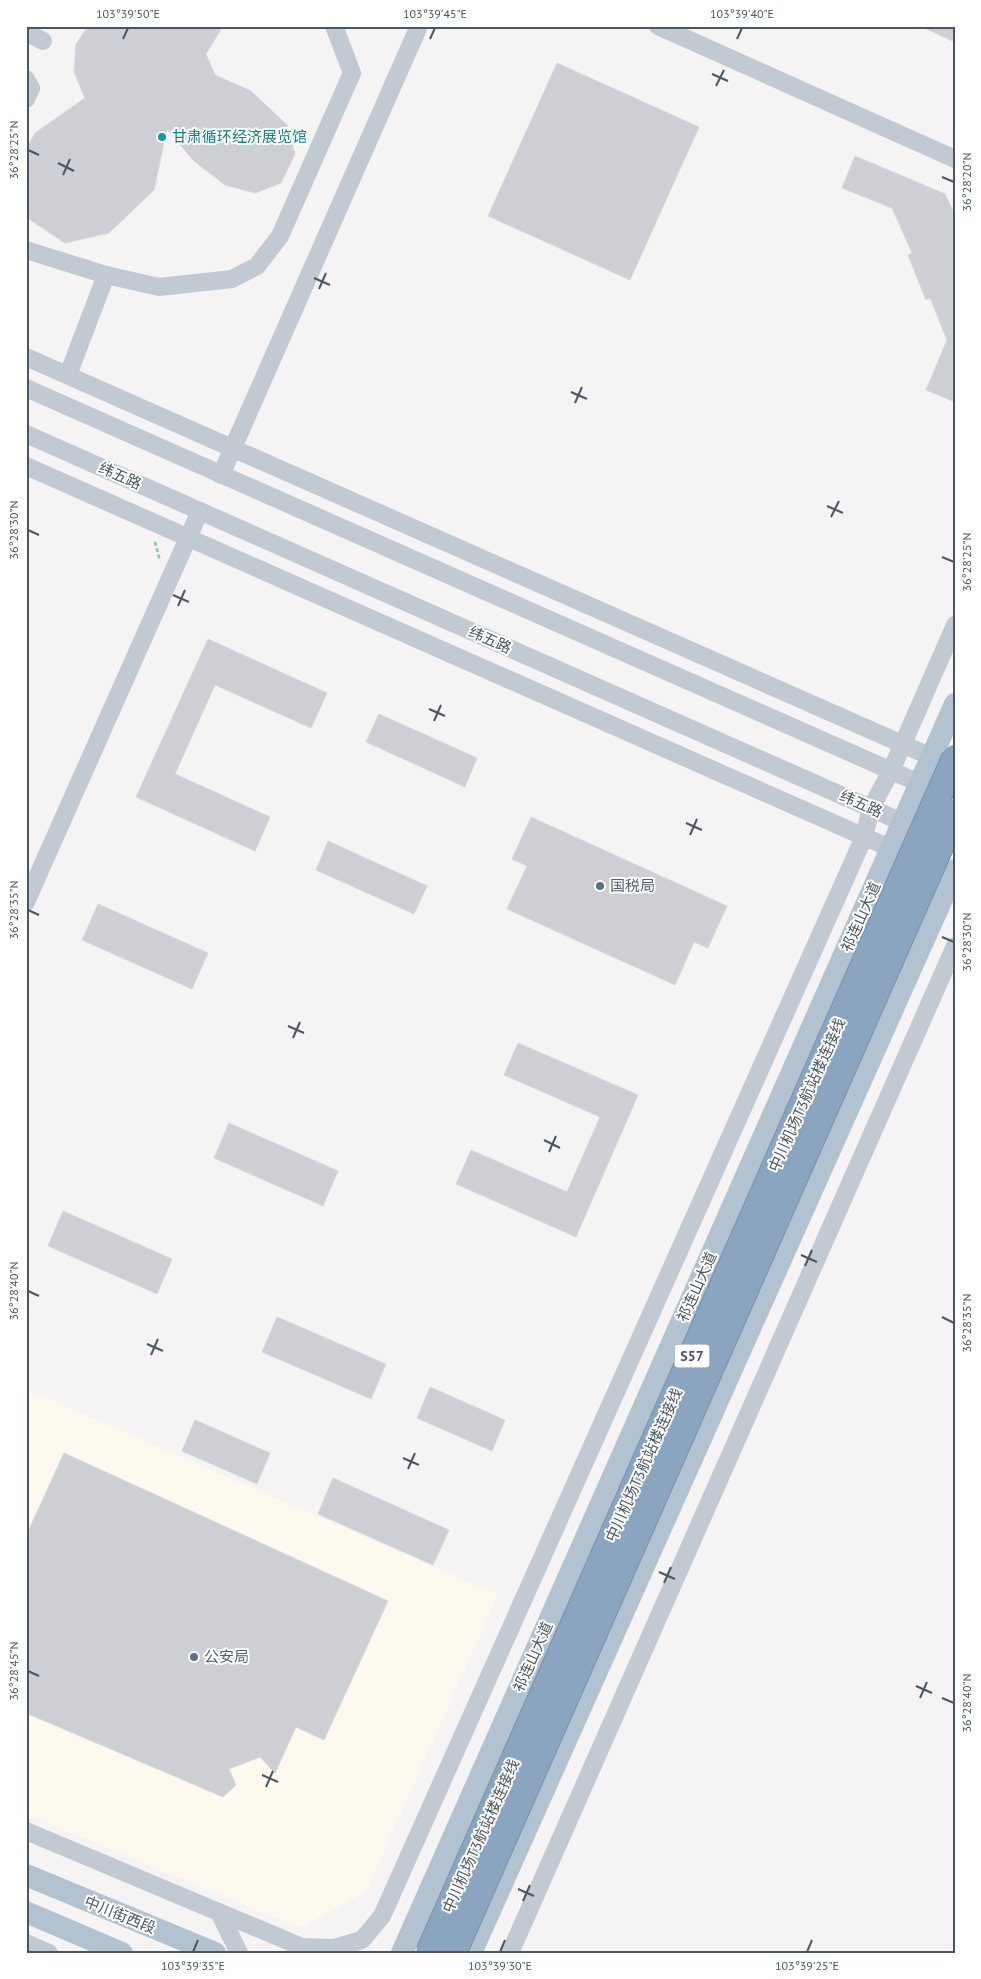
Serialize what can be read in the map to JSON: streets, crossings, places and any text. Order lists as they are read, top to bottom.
{
  "streets": {
    "highway": ["中川机场T3航站楼连接线", "S57"],
    "main road": ["祁连山大道", "中川街西段"],
    "street": ["纬五路"]
  },
  "crossings": [
    ["纬五路", "祁连山大道"],
    ["祁连山大道", "中川机场T3航站楼连接线"]
  ],
  "places": ["甘肃循环经济展览馆", "国税局", "公安局"],
  "coordinates": [
    "103°39'50\"E",
    "103°39'45\"E",
    "103°39'40\"E",
    "36°28'25\"N",
    "36°28'20\"N",
    "36°28'30\"N",
    "36°28'35\"N",
    "36°28'40\"N",
    "36°28'45\"N",
    "103°39'35\"E",
    "103°39'30\"E",
    "103°39'25\"E"
  ]
}
